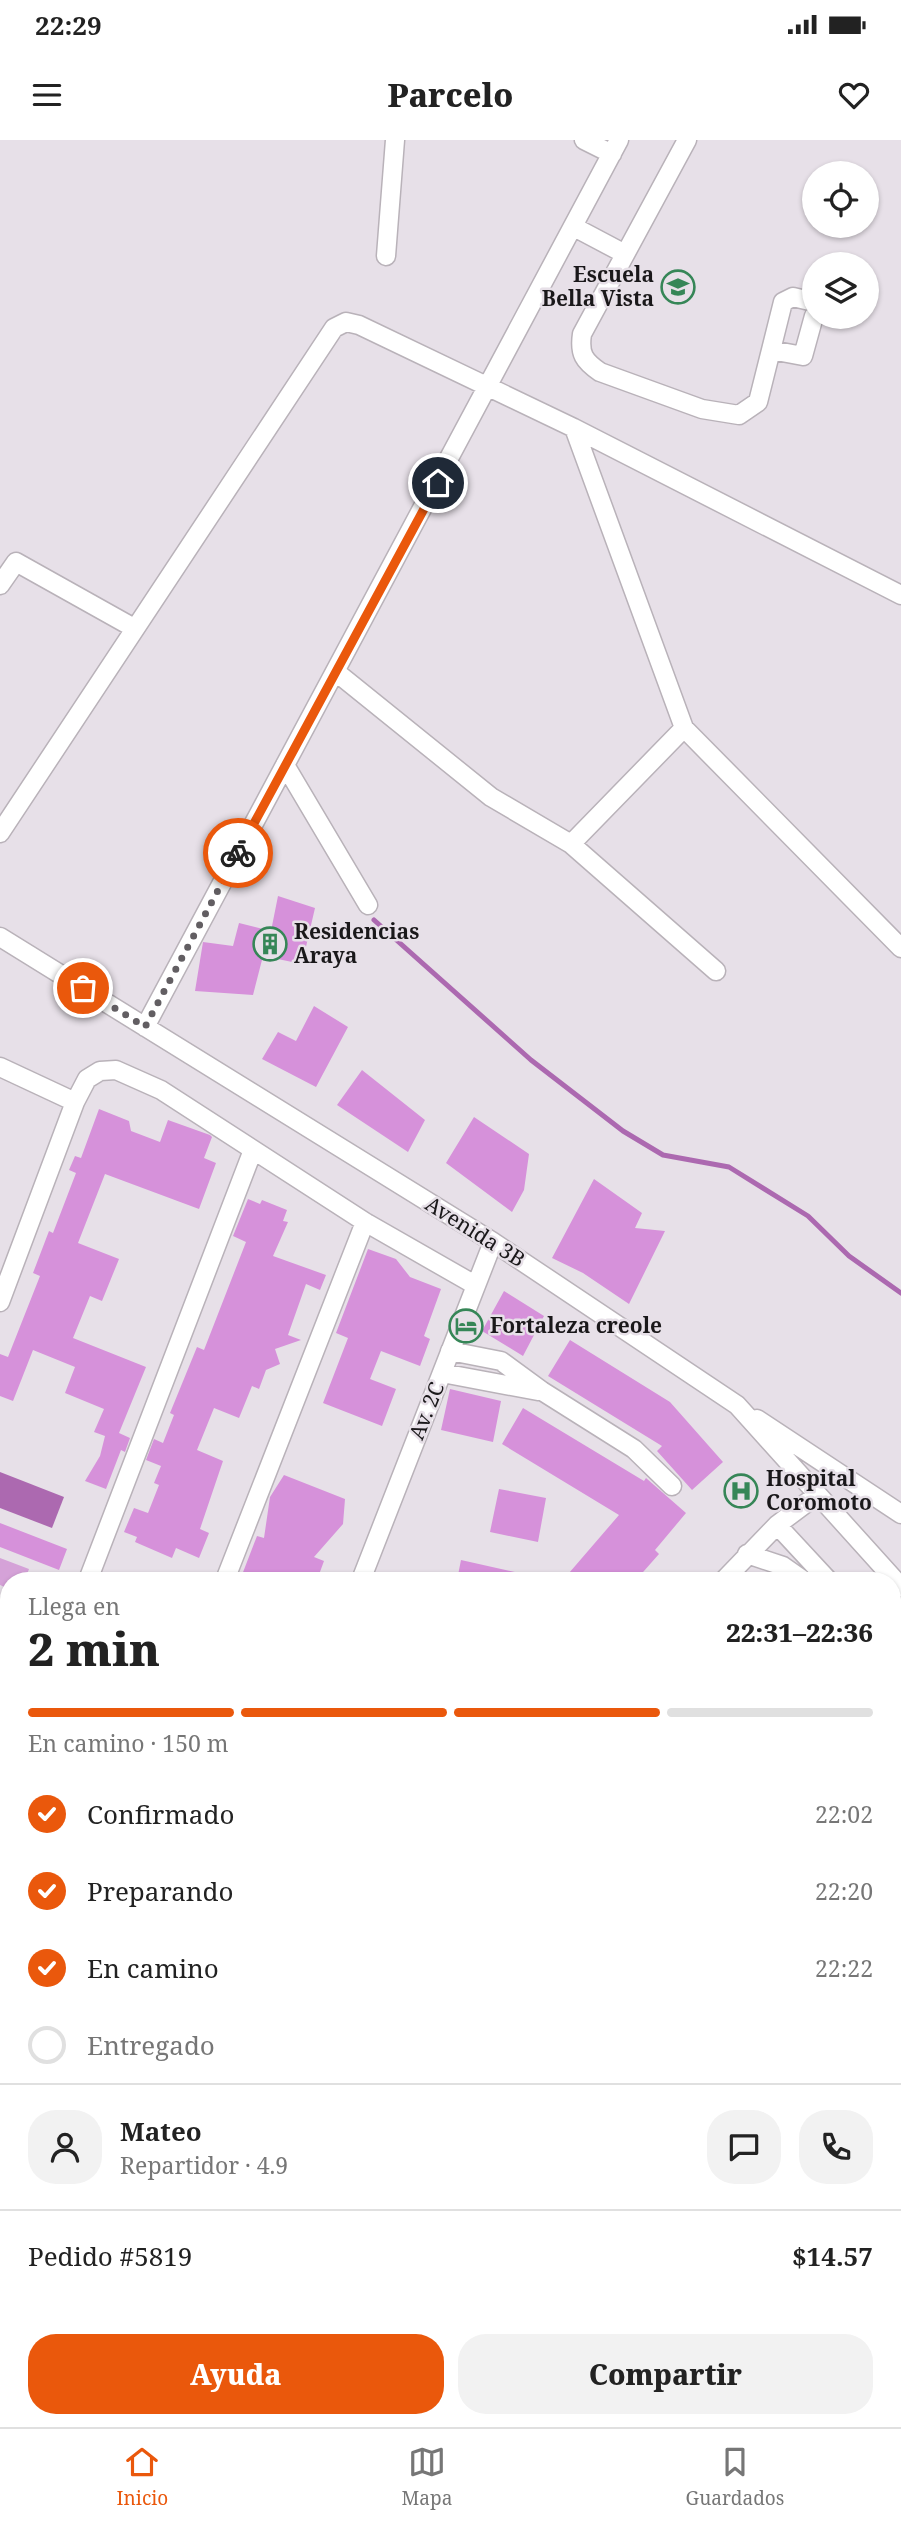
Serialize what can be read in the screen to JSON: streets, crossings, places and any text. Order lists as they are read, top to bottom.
{
  "streets": {
    "street": ["Avenida 3B", "Av. 2C"]
  },
  "crossings": [
    ["Avenida 3B", "Av. 2C"]
  ],
  "places": {
    "school or university": ["Escuela Bella Vista"],
    "building": ["Residencias Araya"],
    "hotel": ["Fortaleza creole"],
    "hospital": ["Hospital Coromoto"]
  },
  "page": {
    "status": "22:29",
    "header": "Parcelo",
    "heading": ["2 min", "Llega en", "22:31–22:36"],
    "panel": [
      "Mateo",
      "Repartidor · 4.9",
      "Pedido #5819",
      "$14.57"
    ],
    "bar": "En camino · 150 m",
    "list": [
      ["Confirmado", "22:02"],
      ["Preparando", "22:20"],
      ["En camino", "22:22"],
      "Entregado"
    ],
    "buttons": ["Ayuda", "Compartir"],
    "tabs": ["Inicio", "Mapa", "Guardados"]
  }
}
